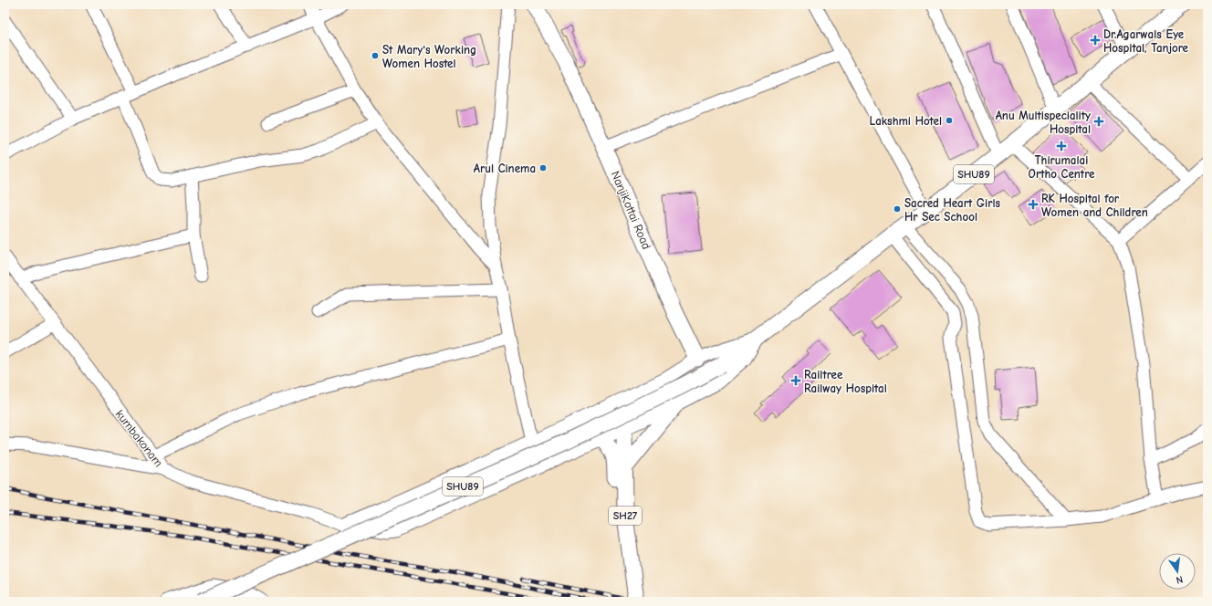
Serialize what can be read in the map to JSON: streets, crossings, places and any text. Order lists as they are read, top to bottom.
{
  "streets": {
    "main road": ["SHU89", "NanjiKottai Road", "SH27"],
    "street": ["kumbakonam"]
  },
  "crossings": [
    ["SHU89", "kumbakonam"],
    ["kumbakonam", "SH27"]
  ],
  "places": {
    "health": [
      "Dr.Agarwals Eye Hospital, Tanjore",
      "Anu Multispeciality Hospital",
      "Thirumalai Ortho Centre",
      "RK Hospital for Women and Children",
      "Railtree Railway Hospital"
    ],
    "other": [
      "St Mary's Working Women Hostel",
      "Lakshmi Hotel",
      "Arul Cinema",
      "Sacred Heart Girls Hr Sec School"
    ]
  },
  "north": "bottom"
}
